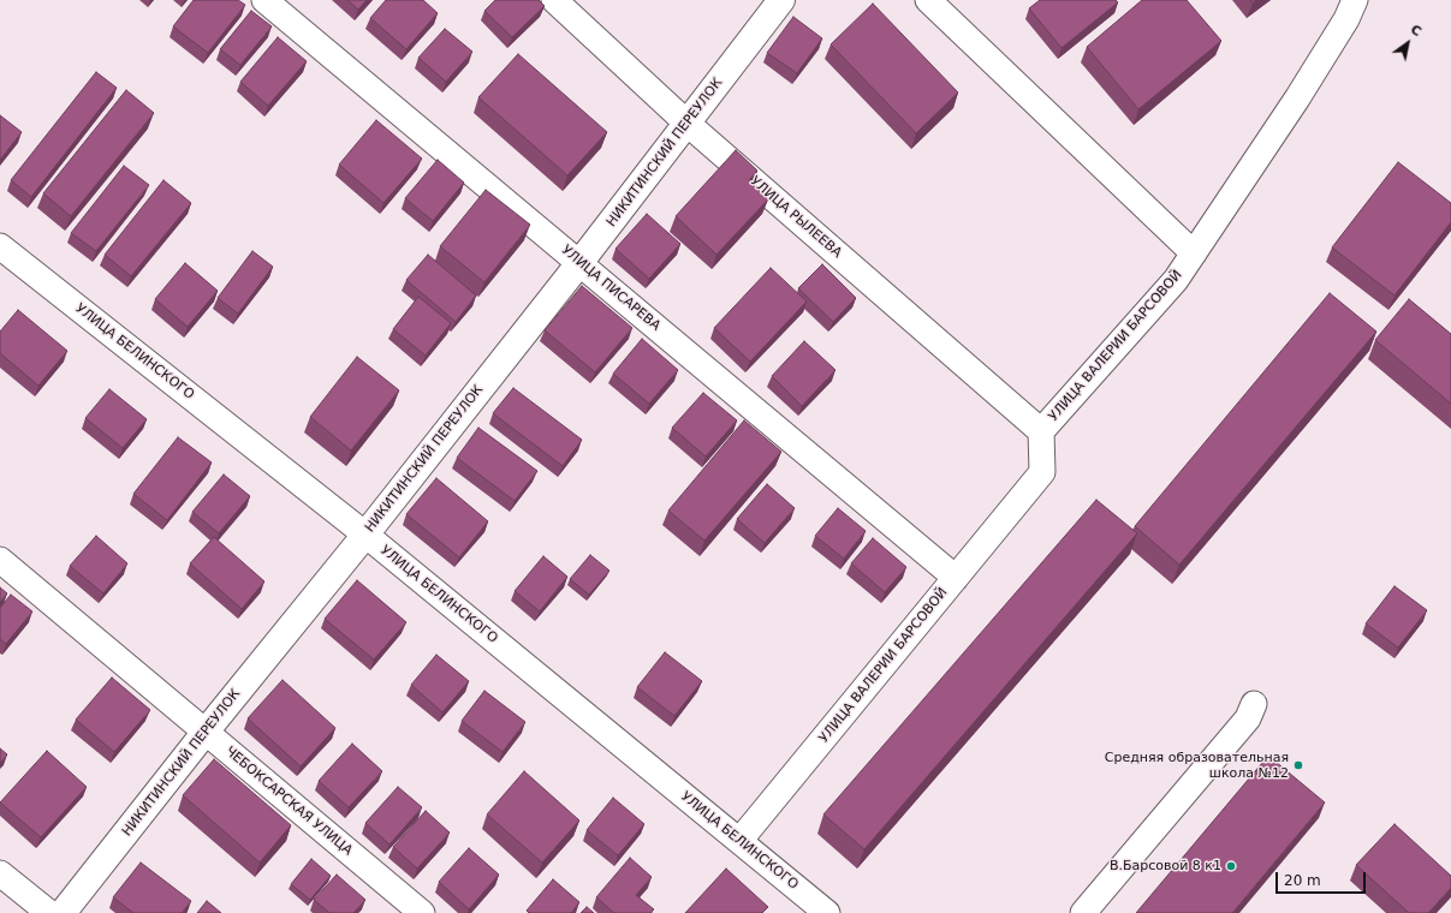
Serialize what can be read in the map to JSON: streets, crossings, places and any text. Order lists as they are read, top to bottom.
{
  "streets": {
    "street": [
      "НИКИТИНСКИЙ ПЕРЕУЛОК",
      "УЛИЦА РЫЛЕЕВА",
      "УЛИЦА ПИСАРЕВА",
      "УЛИЦА ВАЛЕРИИ БАРСОВОЙ",
      "УЛИЦА БЕЛИНСКОГО",
      "ЧЕБОКСАРСКАЯ УЛИЦА"
    ]
  },
  "crossings": [
    ["НИКИТИНСКИЙ ПЕРЕУЛОК", "УЛИЦА РЫЛЕЕВА"],
    ["НИКИТИНСКИЙ ПЕРЕУЛОК", "УЛИЦА ПИСАРЕВА"],
    ["НИКИТИНСКИЙ ПЕРЕУЛОК", "УЛИЦА БЕЛИНСКОГО"],
    ["НИКИТИНСКИЙ ПЕРЕУЛОК", "ЧЕБОКСАРСКАЯ УЛИЦА"],
    ["УЛИЦА РЫЛЕЕВА", "УЛИЦА ВАЛЕРИИ БАРСОВОЙ"],
    ["УЛИЦА ПИСАРЕВА", "УЛИЦА ВАЛЕРИИ БАРСОВОЙ"],
    ["УЛИЦА ВАЛЕРИИ БАРСОВОЙ", "УЛИЦА БЕЛИНСКОГО"]
  ],
  "places": ["Средняя образовательная школа №12", "В.Барсовой 8 к1"],
  "scale_bar": "20 m",
  "north": "top right"
}
